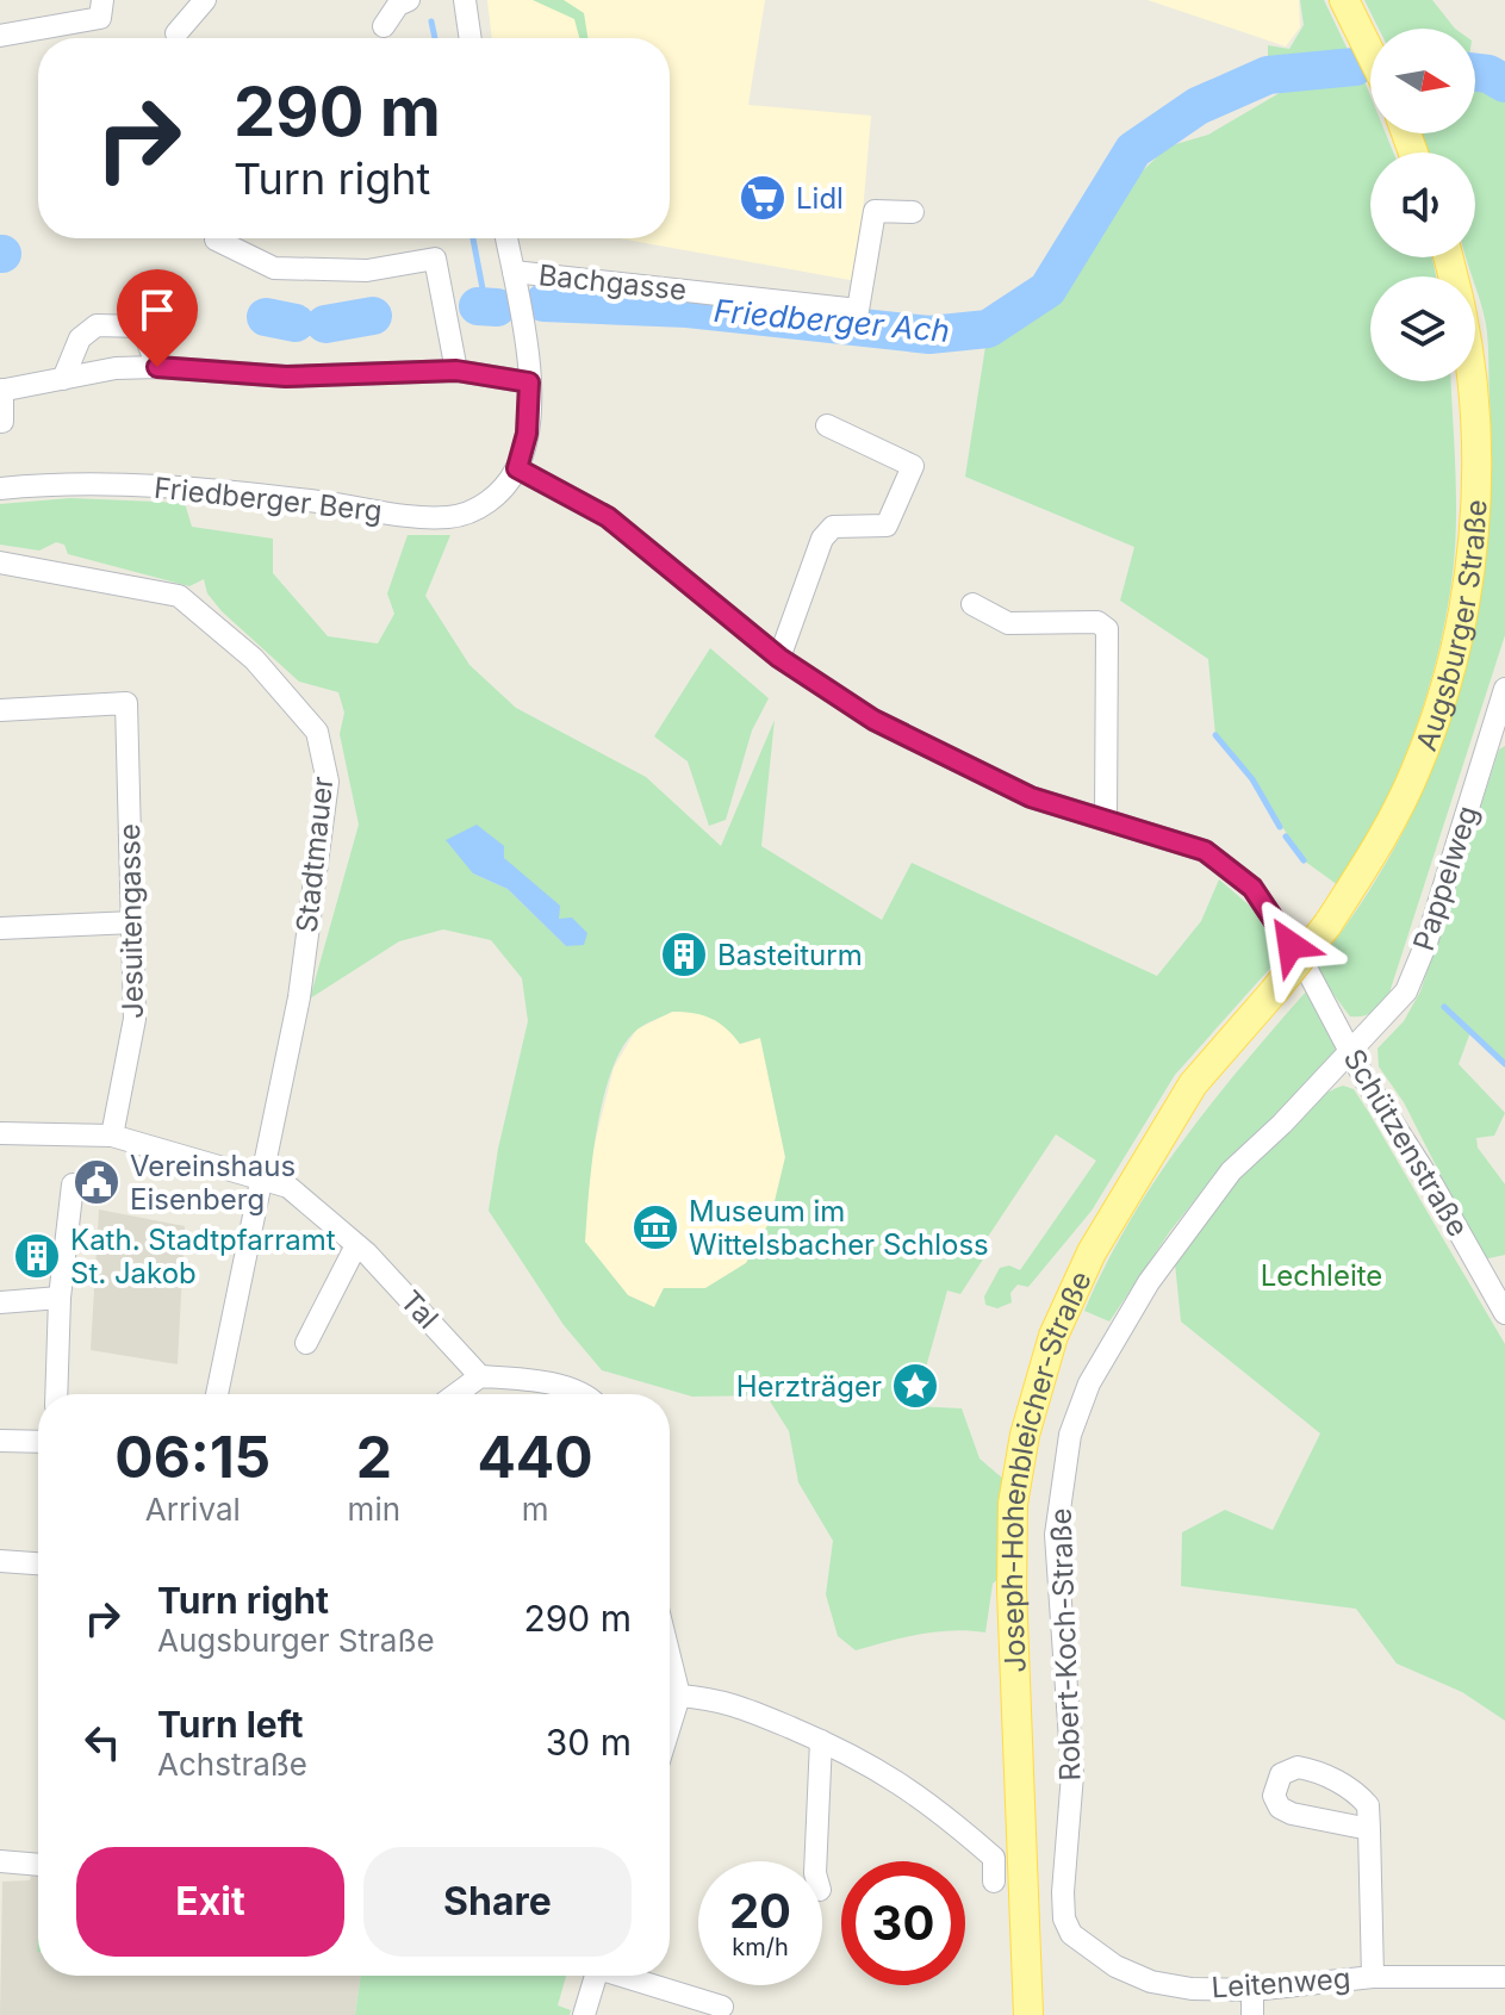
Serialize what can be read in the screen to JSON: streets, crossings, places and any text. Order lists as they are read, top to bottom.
{
  "streets": {
    "main road": ["Augsburger Straße", "Joseph-Hohenbleicher-Straße"],
    "street": [
      "Bachgasse",
      "Friedberger Berg",
      "Stadtmauer",
      "Pappelweg",
      "Jesuitengasse",
      "Schützenstraße",
      "Tal",
      "Robert-Koch-Straße",
      "Leitenweg"
    ]
  },
  "crossings": [
    ["Augsburger Straße", "Joseph-Hohenbleicher-Straße"],
    ["Stadtmauer", "Tal"],
    ["Pappelweg", "Schützenstraße"],
    ["Pappelweg", "Robert-Koch-Straße"],
    ["Jesuitengasse", "Tal"],
    ["Schützenstraße", "Robert-Koch-Straße"],
    ["Robert-Koch-Straße", "Leitenweg"]
  ],
  "water": ["Friedberger Ach"],
  "parks": ["Lechleite"],
  "places": {
    "supermarket": ["Lidl"],
    "building": ["Basteiturm", "Kath. Stadtpfarramt St. Jakob"],
    "public building": ["Vereinshaus Eisenberg"],
    "museum": ["Museum im Wittelsbacher Schloss"],
    "place": ["Herzträger"]
  },
  "north": "right",
  "page": {
    "turn": ["290 m", "Turn right"],
    "eta": [
      "06:15",
      "Arrival",
      "2",
      "min",
      "440",
      "m"
    ],
    "list": [
      {
        "name": "Turn right",
        "note": "Augsburger Straße",
        "value": "290 m"
      },
      {
        "name": "Turn left",
        "note": "Achstraße",
        "value": "30 m"
      }
    ],
    "buttons": ["Exit", "Share"],
    "speed": "20 km/h",
    "limit": "30"
  }
}
